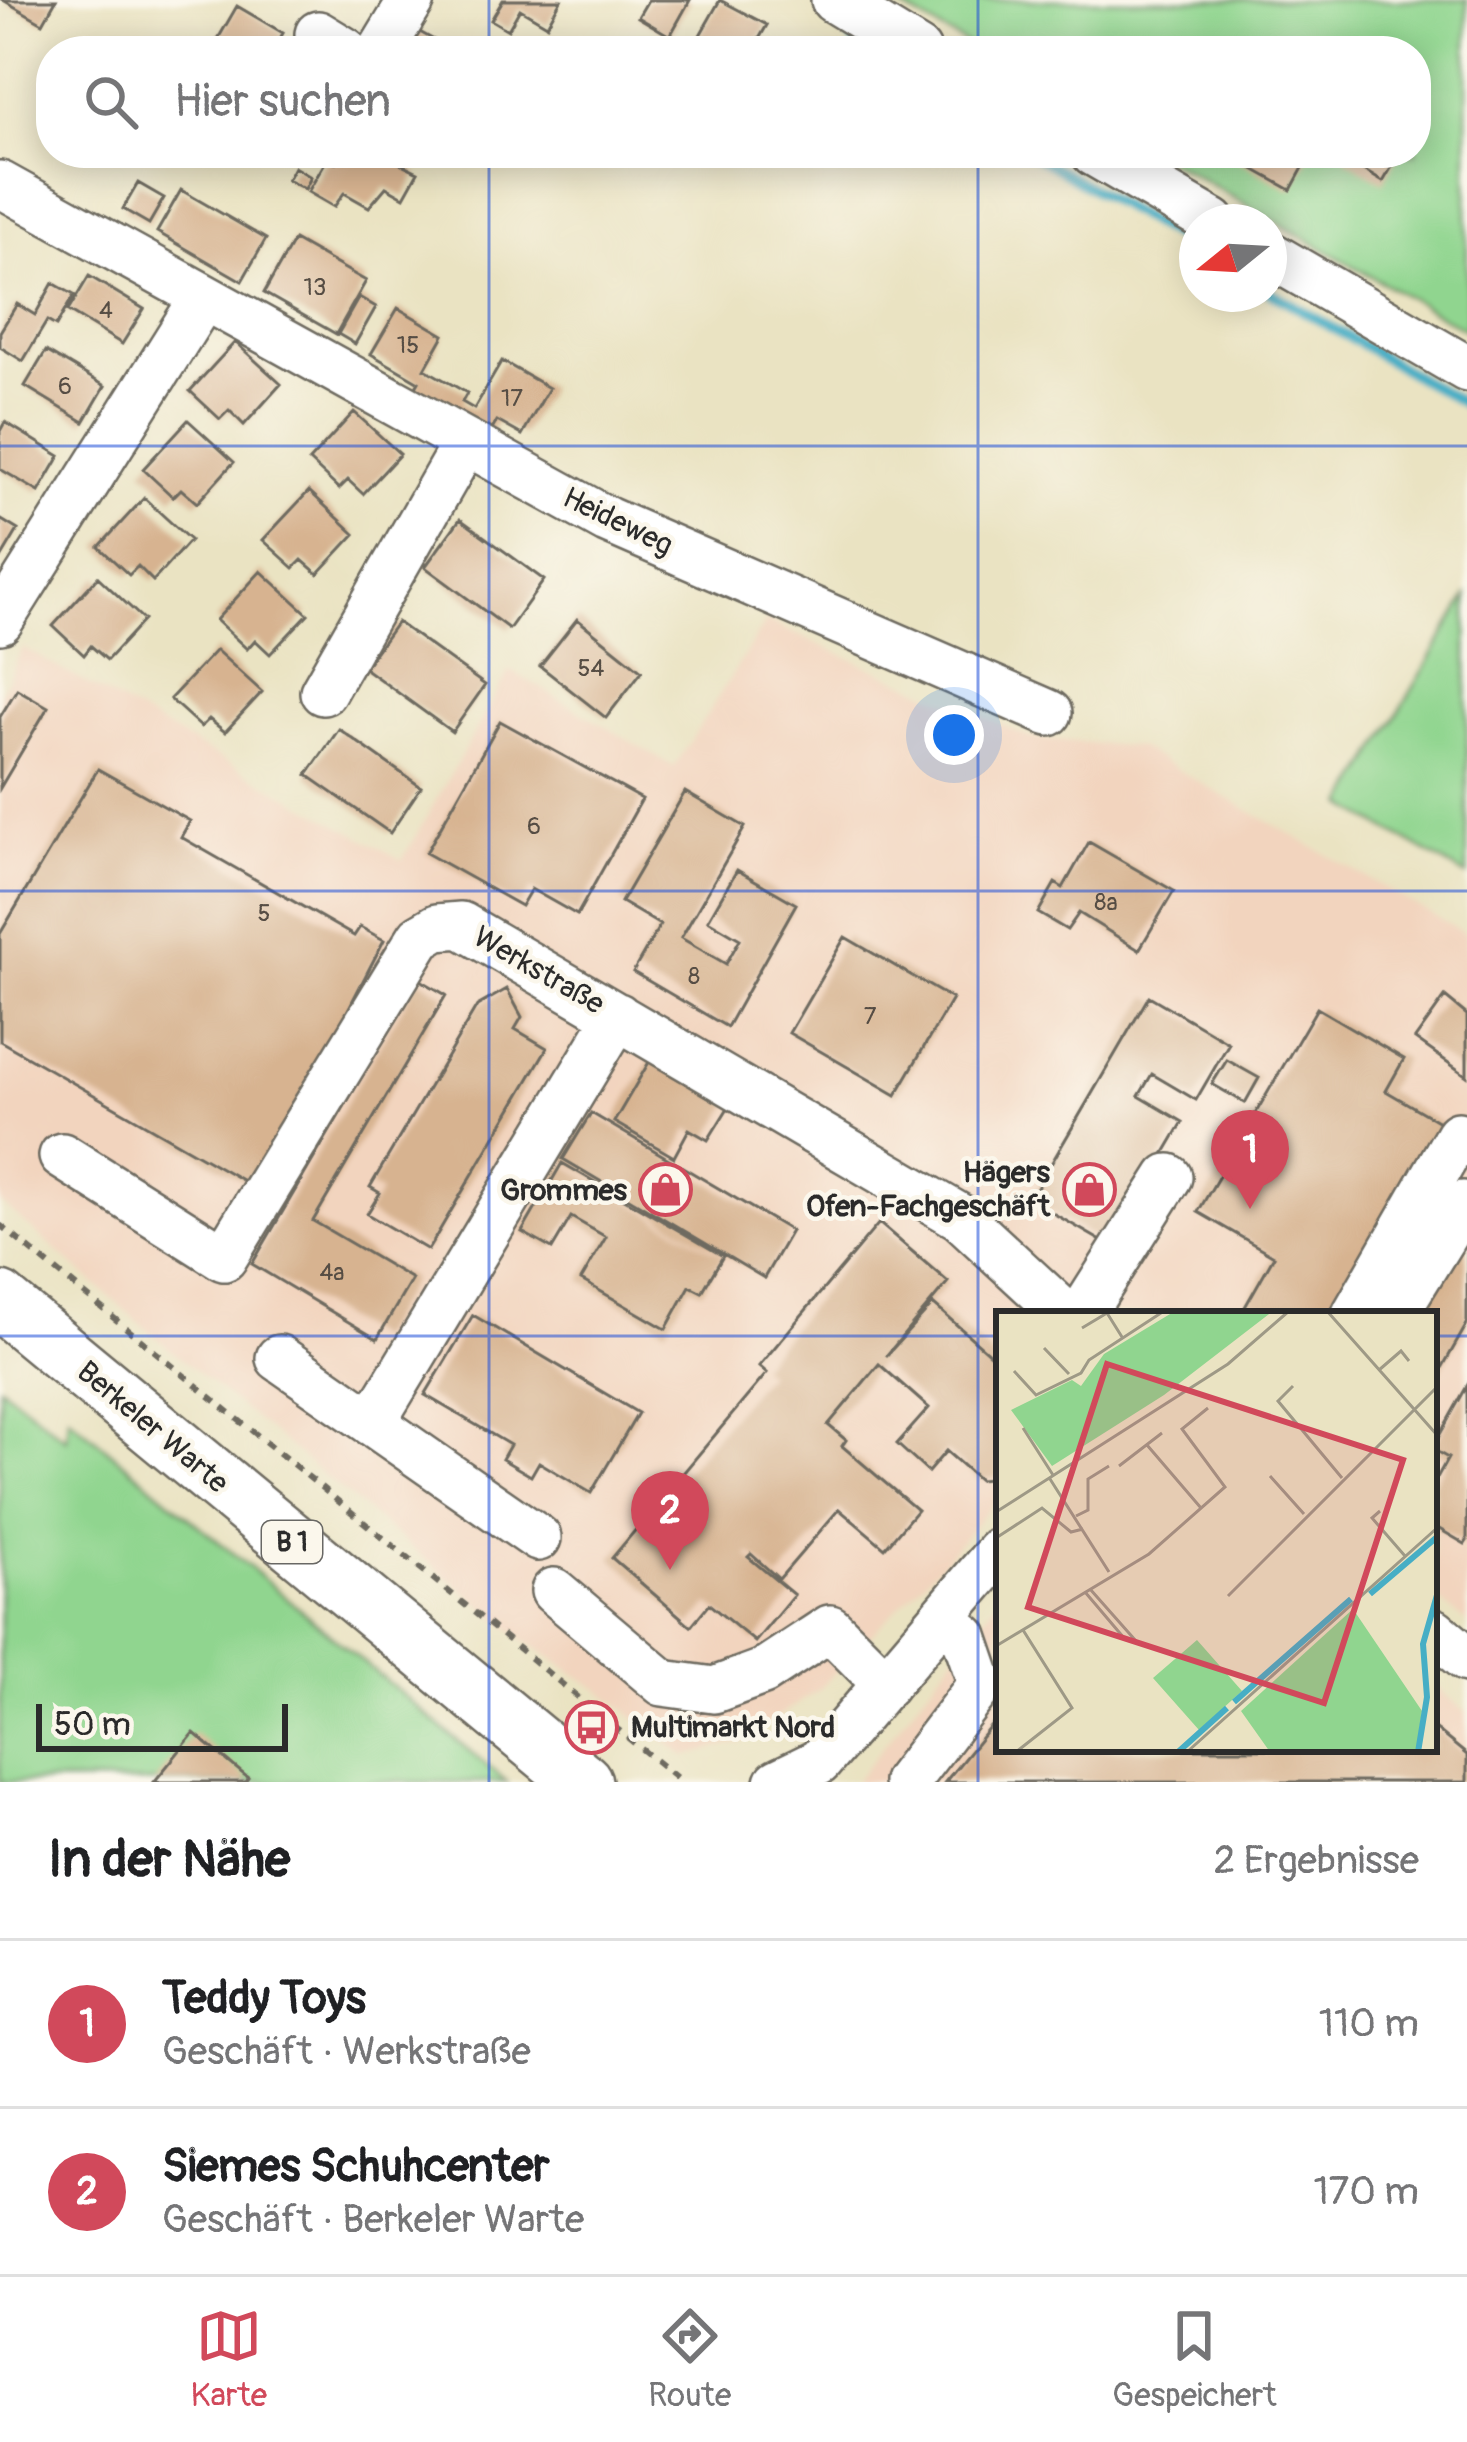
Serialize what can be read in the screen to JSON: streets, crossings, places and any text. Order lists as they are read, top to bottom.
{
  "streets": {
    "main road": ["Berkeler Warte", "B 1"],
    "street": ["Heideweg", "Werkstraße"]
  },
  "places": {
    "shop": ["Hägers Ofen-Fachgeschäft", "Grommes"],
    "bus stop": ["Multimarkt Nord"]
  },
  "house_numbers": [
    "13",
    "4",
    "15",
    "6",
    "17",
    "54",
    "6",
    "8a",
    "5",
    "8",
    "7",
    "4a"
  ],
  "scale_bar": "50 m",
  "north": "left",
  "page": {
    "search": "Hier suchen",
    "pins": ["1", "2"],
    "scale": "50 m",
    "heading": ["In der Nähe", "2 Ergebnisse"],
    "list": [
      {
        "mark": "1",
        "name": "Teddy Toys",
        "note": "Geschäft · Werkstraße",
        "value": "110 m"
      },
      {
        "mark": "2",
        "name": "Siemes Schuhcenter",
        "note": "Geschäft · Berkeler Warte",
        "value": "170 m"
      }
    ],
    "nav": ["Karte", "Route", "Gespeichert"]
  }
}
